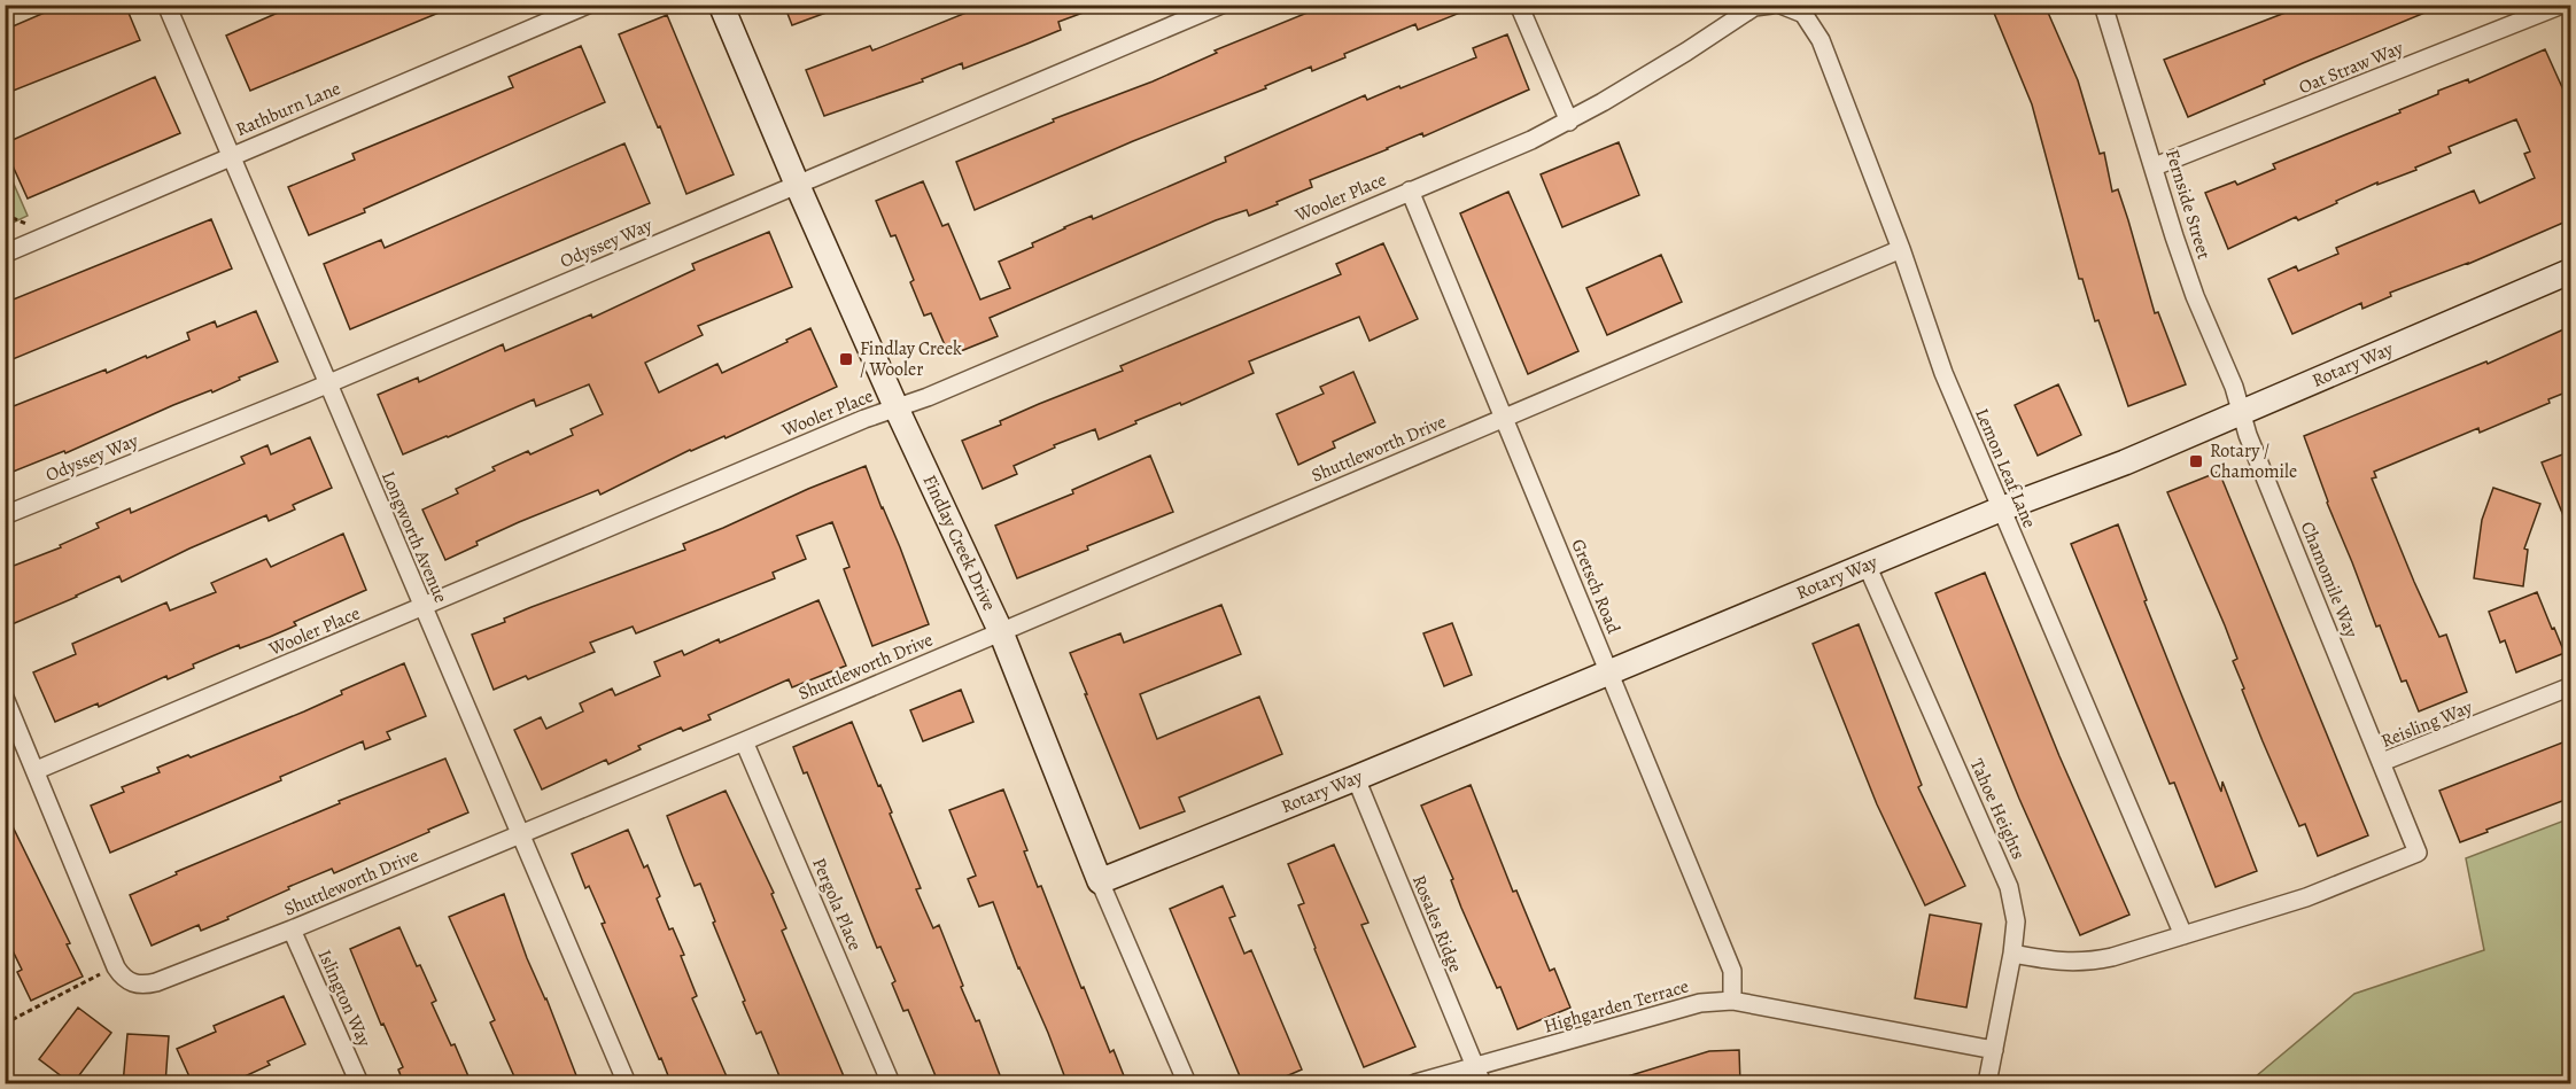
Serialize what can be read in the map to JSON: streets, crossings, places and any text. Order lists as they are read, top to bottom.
{
  "streets": {
    "street": [
      "Oat Straw Way",
      "Rathburn Lane",
      "Wooler Place",
      "Fernside Street",
      "Odyssey Way",
      "Rotary Way",
      "Shuttleworth Drive",
      "Lemon Leaf Lane",
      "Longworth Avenue",
      "Findlay Creek Drive",
      "Chamomile Way",
      "Gretsch Road",
      "Reisling Way",
      "Tahoe Heights",
      "Pergola Place",
      "Rosales Ridge",
      "Islington Way",
      "Highgarden Terrace"
    ]
  },
  "crossings": [
    ["Oat Straw Way", "Fernside Street"],
    ["Rathburn Lane", "Longworth Avenue"],
    ["Wooler Place", "Shuttleworth Drive"],
    ["Wooler Place", "Longworth Avenue"],
    ["Wooler Place", "Findlay Creek Drive"],
    ["Wooler Place", "Gretsch Road"],
    ["Fernside Street", "Rotary Way"],
    ["Fernside Street", "Chamomile Way"],
    ["Odyssey Way", "Longworth Avenue"],
    ["Odyssey Way", "Findlay Creek Drive"],
    ["Rotary Way", "Lemon Leaf Lane"],
    ["Rotary Way", "Findlay Creek Drive"],
    ["Rotary Way", "Chamomile Way"],
    ["Rotary Way", "Gretsch Road"],
    ["Rotary Way", "Tahoe Heights"],
    ["Rotary Way", "Rosales Ridge"],
    ["Shuttleworth Drive", "Lemon Leaf Lane"],
    ["Shuttleworth Drive", "Longworth Avenue"],
    ["Shuttleworth Drive", "Findlay Creek Drive"],
    ["Shuttleworth Drive", "Gretsch Road"],
    ["Shuttleworth Drive", "Pergola Place"],
    ["Shuttleworth Drive", "Islington Way"],
    ["Lemon Leaf Lane", "Reisling Way"],
    ["Chamomile Way", "Reisling Way"],
    ["Gretsch Road", "Highgarden Terrace"],
    ["Tahoe Heights", "Highgarden Terrace"],
    ["Rosales Ridge", "Highgarden Terrace"]
  ],
  "places": {
    "transit": ["Findlay Creek / Wooler", "Rotary / Chamomile"]
  }
}
